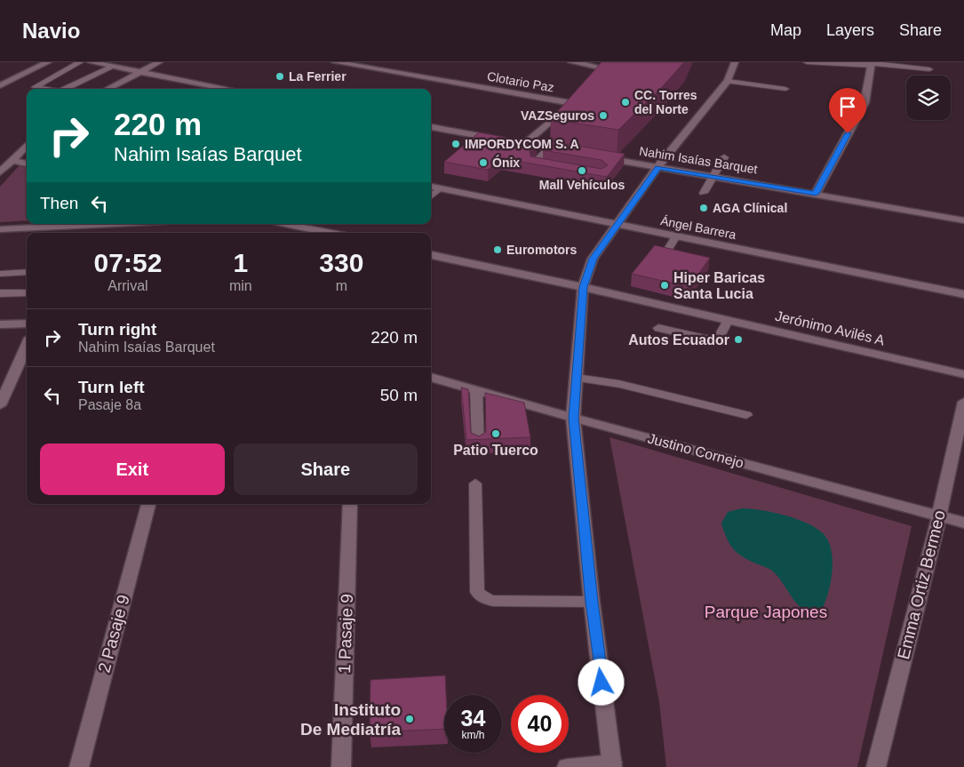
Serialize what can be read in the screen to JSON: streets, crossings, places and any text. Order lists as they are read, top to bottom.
{
  "streets": {
    "street": [
      "Clotario Paz",
      "Nahim Isaías Barquet",
      "Ángel Barrera",
      "Jerónimo Avilés A",
      "Justino Cornejo",
      "Emma Ortiz Bermeo",
      "2 Pasaje 9",
      "1 Pasaje 9"
    ]
  },
  "crossings": [
    ["Justino Cornejo", "Emma Ortiz Bermeo"]
  ],
  "parks": ["Parque Japones"],
  "places": [
    "La Ferrier",
    "CC. Torres del Norte",
    "VAZSeguros",
    "IMPORDYCOM S. A",
    "Ónix",
    "Mall Vehículos",
    "AGA Clínical",
    "Euromotors",
    "Hiper Baricas Santa Lucia",
    "Autos Ecuador",
    "Patio Tuerco",
    "Instituto De Mediatría"
  ],
  "page": {
    "header": "Navio",
    "nav": ["Map", "Layers", "Share"],
    "turn": ["220 m", "Nahim Isaías Barquet"],
    "then": "Then",
    "eta": [
      "07:52",
      "Arrival",
      "1",
      "min",
      "330",
      "m"
    ],
    "list": [
      {
        "name": "Turn right",
        "note": "Nahim Isaías Barquet",
        "value": "220 m"
      },
      {
        "name": "Turn left",
        "note": "Pasaje 8a",
        "value": "50 m"
      }
    ],
    "buttons": ["Exit", "Share"],
    "speed": "34 km/h",
    "limit": "40"
  }
}
